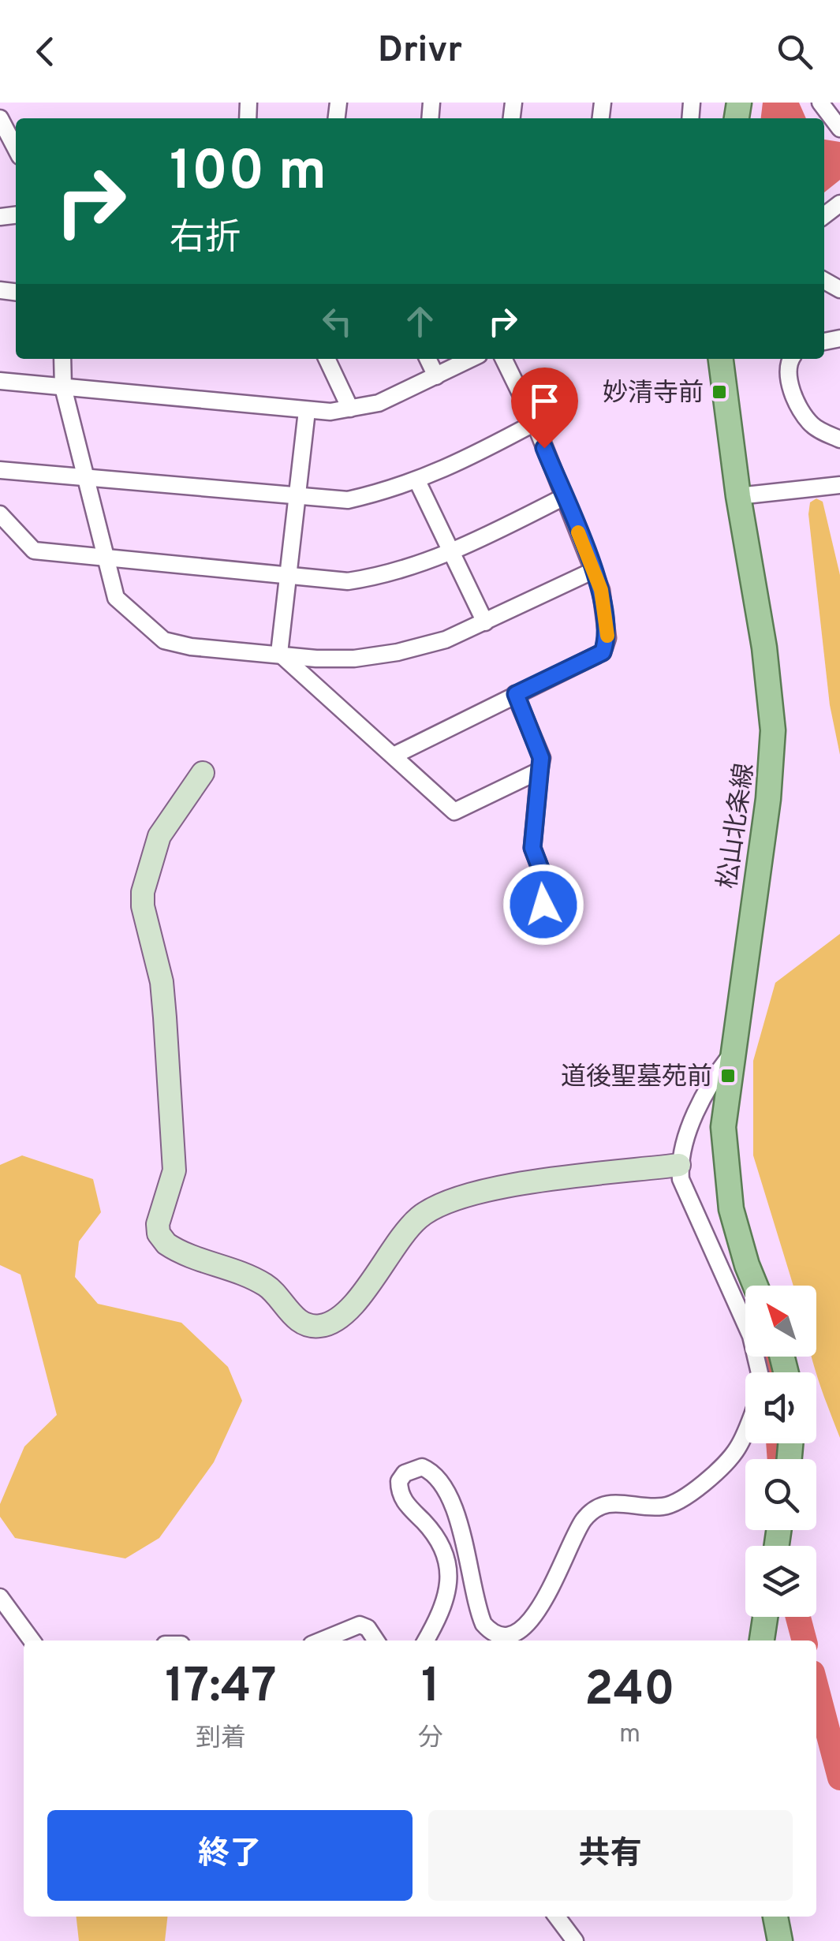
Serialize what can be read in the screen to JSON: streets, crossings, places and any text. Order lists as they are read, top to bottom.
{
  "streets": {
    "main road": ["松山北条線"]
  },
  "places": {
    "transit": ["妙清寺前", "道後聖墓苑前"]
  },
  "north": "top left",
  "page": {
    "header": "Drivr",
    "turn": ["100 m", "右折"],
    "eta": [
      "17:47",
      "到着",
      "1",
      "分",
      "240",
      "m"
    ],
    "buttons": ["終了", "共有"]
  }
}
